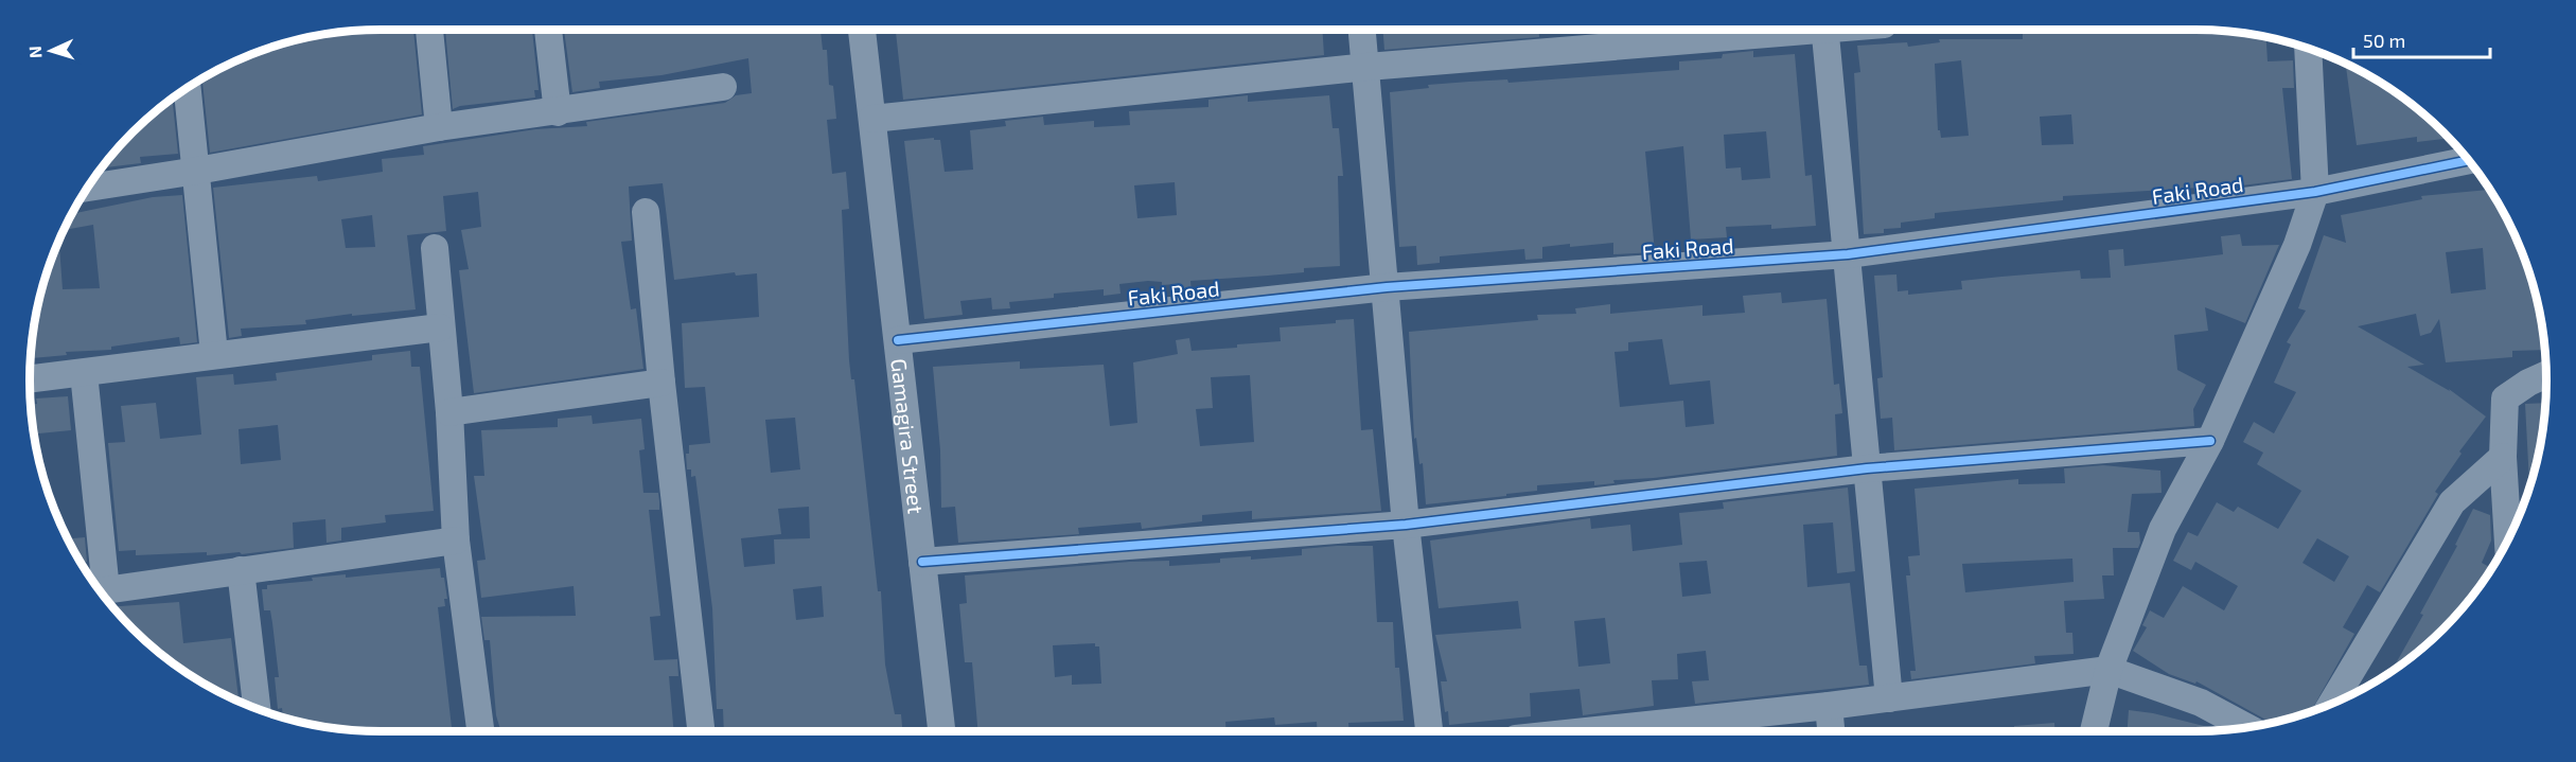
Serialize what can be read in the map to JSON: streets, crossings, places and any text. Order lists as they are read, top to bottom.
{
  "streets": {
    "street": ["Faki Road", "Gamagira Street"]
  },
  "crossings": [
    ["Faki Road", "Gamagira Street"]
  ],
  "scale_bar": "50 m",
  "north": "left"
}
